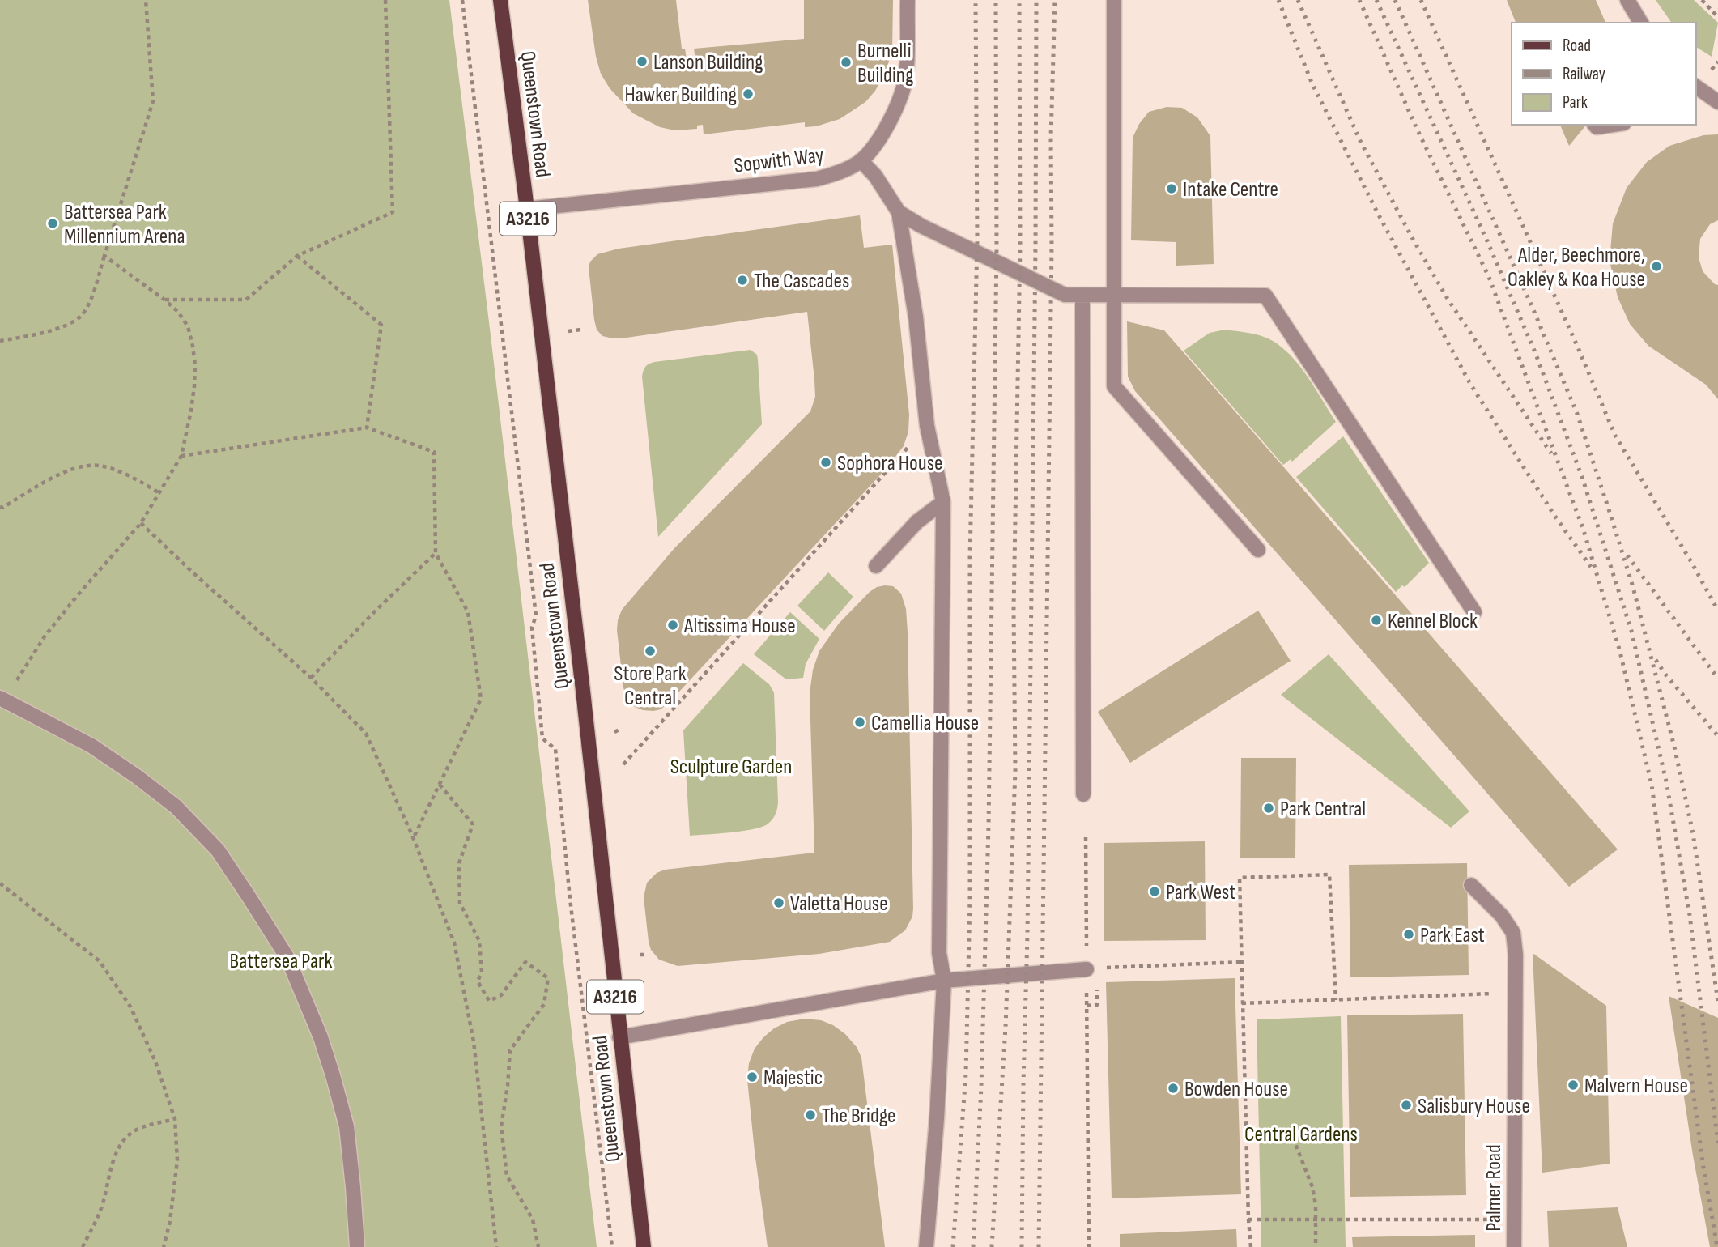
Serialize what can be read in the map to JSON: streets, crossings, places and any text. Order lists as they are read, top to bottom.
{
  "streets": {
    "main road": ["Queenstown Road", "A3216"],
    "street": ["Sopwith Way", "Palmer Road"]
  },
  "crossings": [
    ["Queenstown Road", "Sopwith Way"]
  ],
  "parks": ["Sculpture Garden", "Battersea Park", "Central Gardens"],
  "places": [
    "Lanson Building",
    "Burnelli Building",
    "Hawker Building",
    "Intake Centre",
    "Battersea Park Millennium Arena",
    "Alder, Beechmore, Oakley & Koa House",
    "The Cascades",
    "Sophora House",
    "Kennel Block",
    "Altissima House",
    "Store Park Central",
    "Camellia House",
    "Park Central",
    "Park West",
    "Valetta House",
    "Park East",
    "Majestic",
    "Malvern House",
    "Bowden House",
    "Salisbury House",
    "The Bridge"
  ],
  "legend": ["Road", "Railway", "Park"]
}
